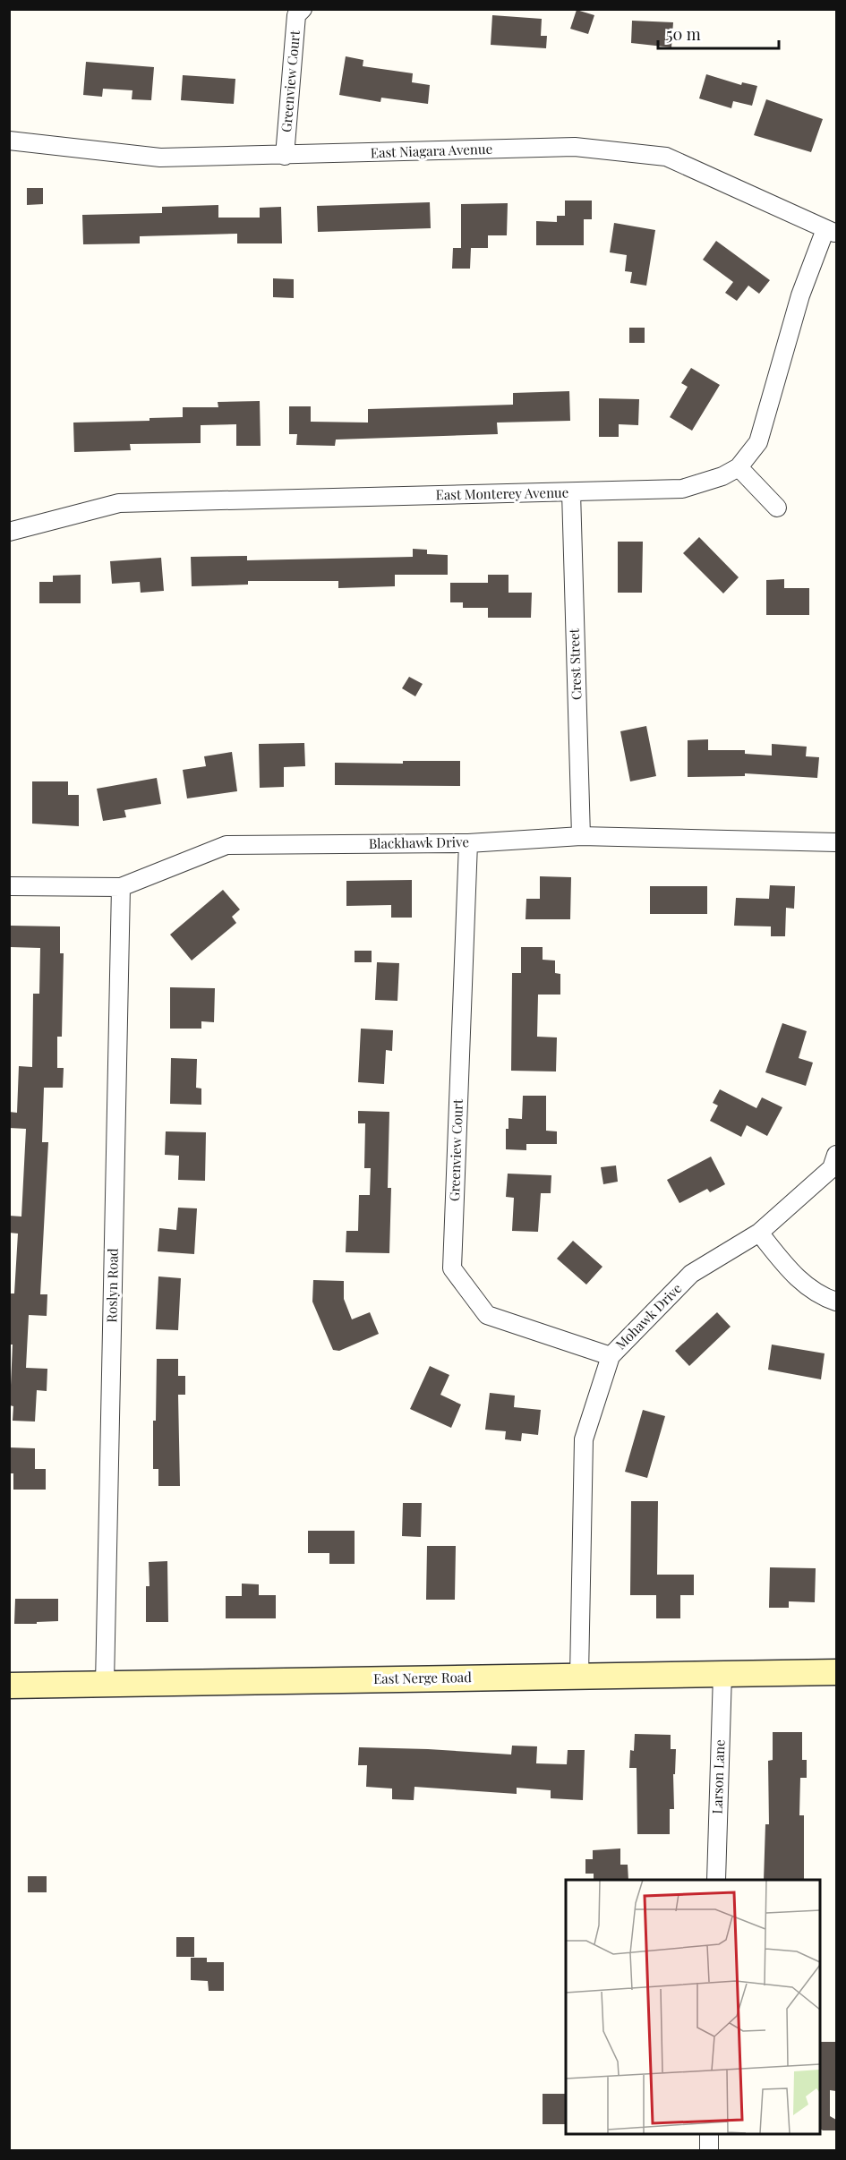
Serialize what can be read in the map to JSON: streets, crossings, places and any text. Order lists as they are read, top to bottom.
{
  "streets": {
    "main road": ["East Nerge Road"],
    "street": [
      "Greenview Court",
      "East Niagara Avenue",
      "East Monterey Avenue",
      "Crest Street",
      "Blackhawk Drive",
      "Roslyn Road",
      "Mohawk Drive",
      "Larson Lane"
    ]
  },
  "crossings": [
    ["Greenview Court", "East Niagara Avenue"],
    ["Greenview Court", "Blackhawk Drive"],
    ["Greenview Court", "Mohawk Drive"],
    ["East Niagara Avenue", "East Monterey Avenue"],
    ["East Monterey Avenue", "Crest Street"],
    ["Crest Street", "Blackhawk Drive"],
    ["Blackhawk Drive", "Roslyn Road"],
    ["Roslyn Road", "East Nerge Road"],
    ["Mohawk Drive", "East Nerge Road"],
    ["East Nerge Road", "Larson Lane"]
  ],
  "scale_bar": "50 m"
}
